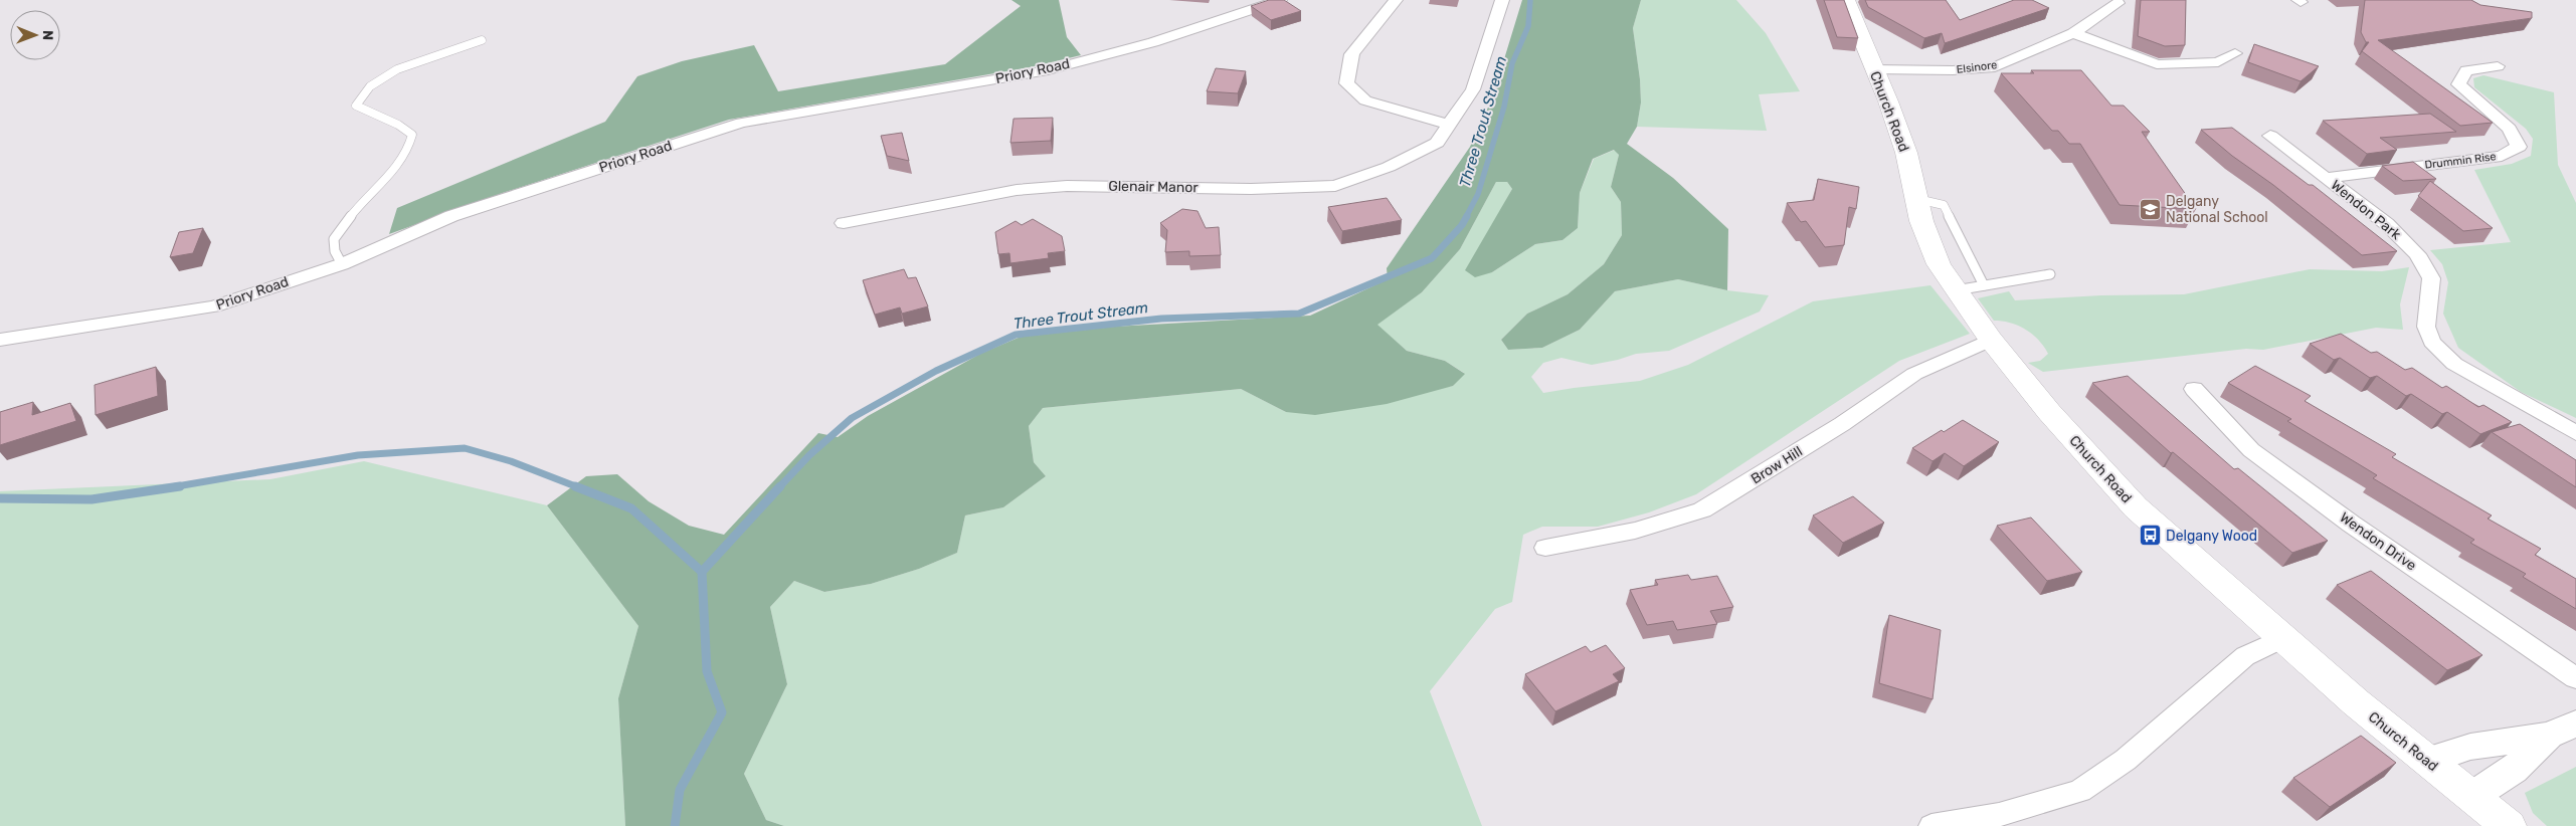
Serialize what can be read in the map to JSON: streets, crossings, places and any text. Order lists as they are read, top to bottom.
{
  "streets": {
    "main road": ["Church Road"],
    "street": [
      "Elsinore",
      "Priory Road",
      "Drummin Rise",
      "Glenair Manor",
      "Wendon Park",
      "Brow Hill",
      "Wendon Drive"
    ]
  },
  "crossings": [
    ["Elsinore", "Church Road"],
    ["Church Road", "Brow Hill"],
    ["Drummin Rise", "Wendon Park"]
  ],
  "water": ["Three Trout Stream"],
  "places": {
    "school or university": ["Delgany National School"],
    "bus stop": ["Delgany Wood"]
  },
  "north": "right"
}
